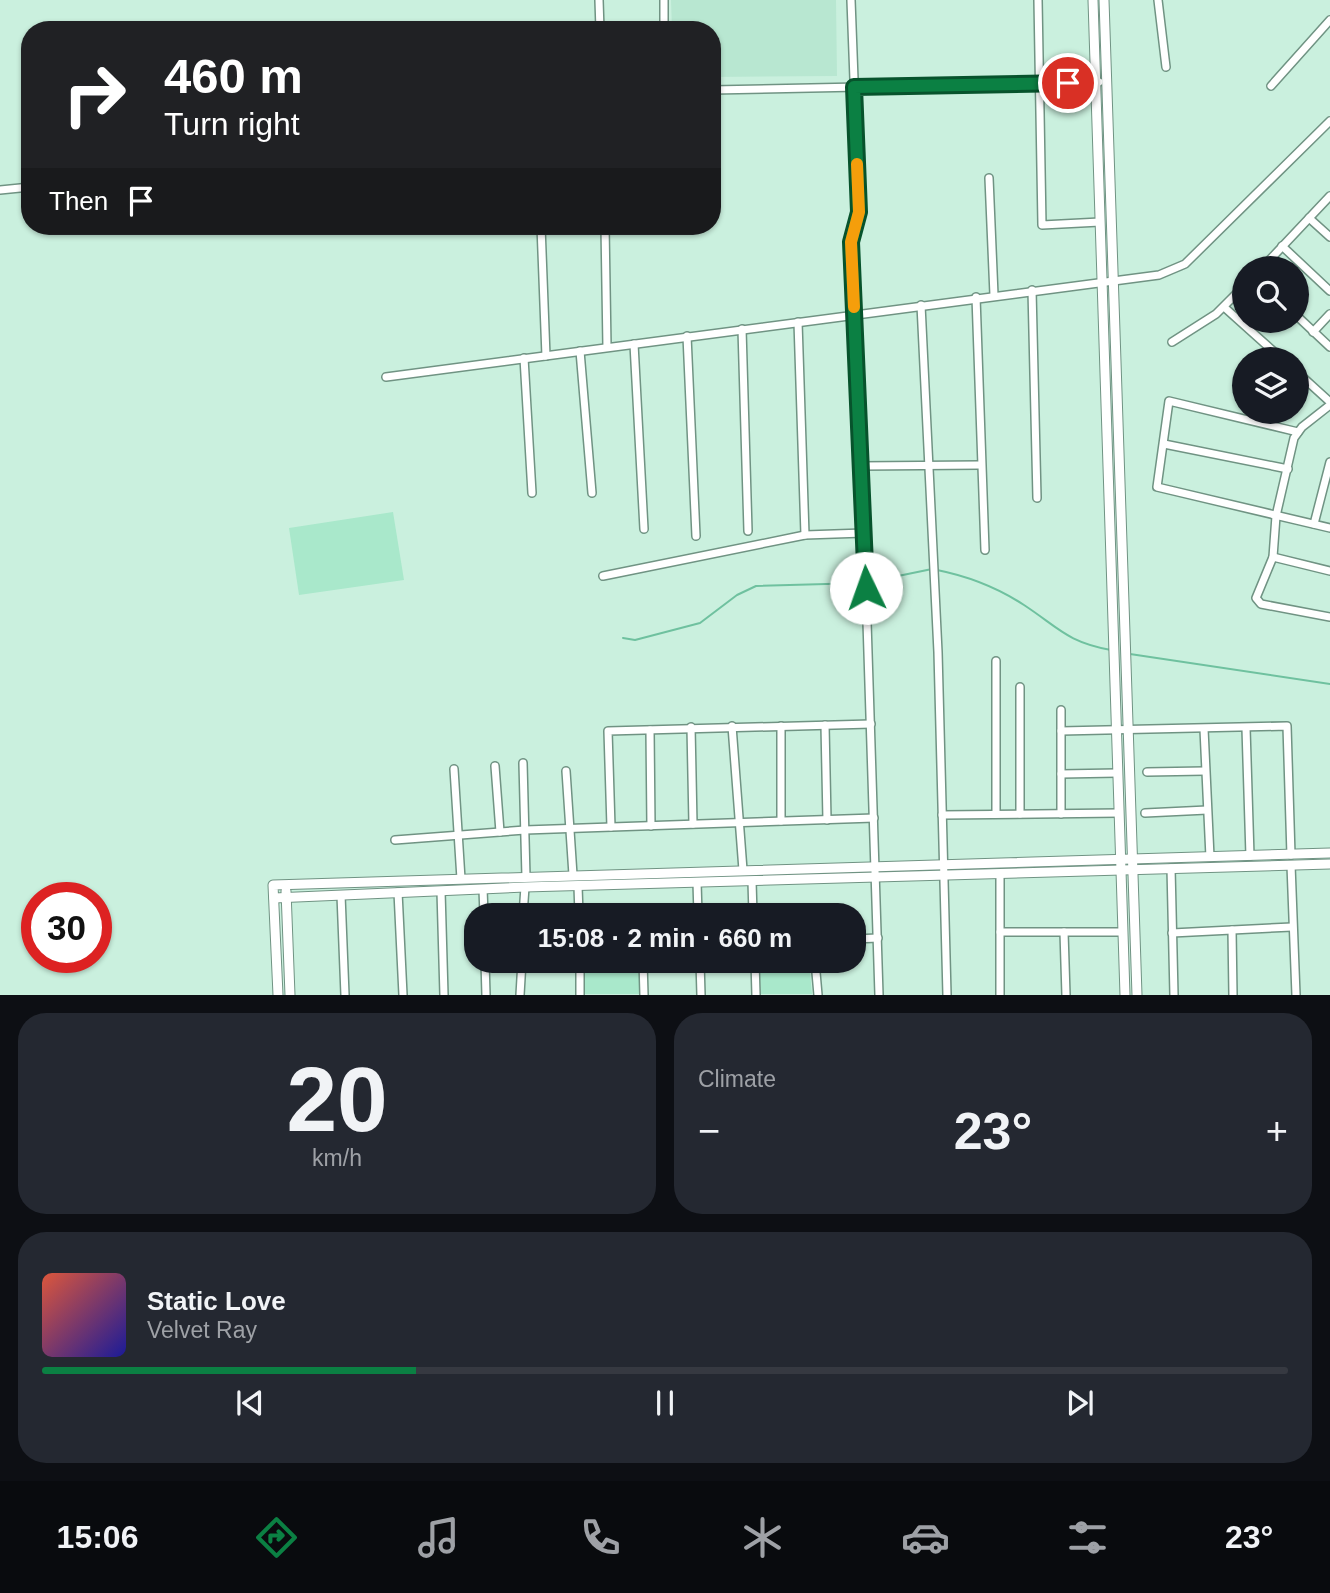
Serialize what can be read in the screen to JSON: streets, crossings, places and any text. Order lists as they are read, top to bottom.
{
  "page": {
    "turn": ["460 m", "Turn right"],
    "then": "Then",
    "limit": "30",
    "trip": "15:08 · 2 min · 660 m",
    "tile": [
      ["20", "km/h"],
      "Climate"
    ],
    "heat": ["−", "23°", "+"],
    "song": ["Static Love", "Velvet Ray"],
    "tabs": ["15:06", "23°"]
  }
}
